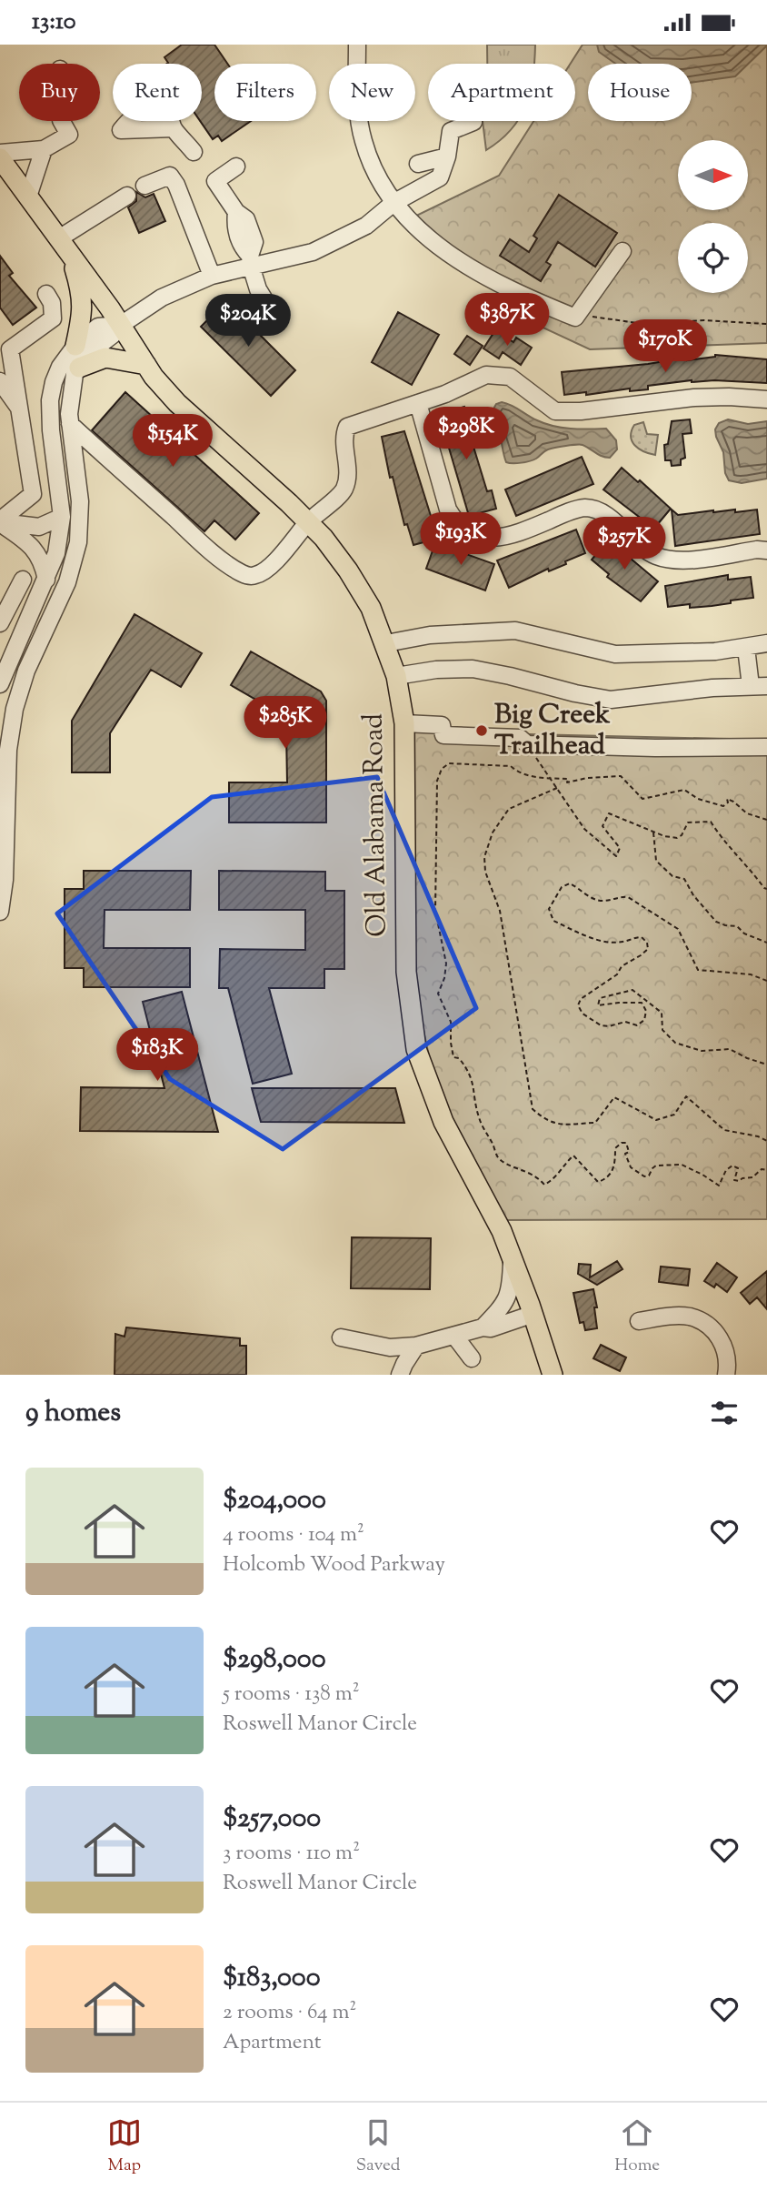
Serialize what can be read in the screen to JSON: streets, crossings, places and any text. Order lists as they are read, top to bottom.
{
  "streets": {
    "main road": ["Old Alabama Road"]
  },
  "places": ["Big Creek Trailhead"],
  "north": "right",
  "page": {
    "status": "13:10",
    "chip": [
      "Buy",
      "Rent",
      "Filters",
      "New",
      "Apartment",
      "House"
    ],
    "price": [
      "$387K",
      "$204K",
      "$170K",
      "$298K",
      "$154K",
      "$193K",
      "$257K",
      "$285K",
      "$183K"
    ],
    "heading": "9 homes",
    "list": [
      {
        "name": "$204,000",
        "note": "4 rooms · 104 m² · Holcomb Wood Parkway"
      },
      {
        "name": "$298,000",
        "note": "5 rooms · 138 m² · Roswell Manor Circle"
      },
      {
        "name": "$257,000",
        "note": "3 rooms · 110 m² · Roswell Manor Circle"
      },
      {
        "name": "$183,000",
        "note": "2 rooms · 64 m² · Apartment"
      }
    ],
    "tabs": ["Map", "Saved", "Home"]
  }
}
